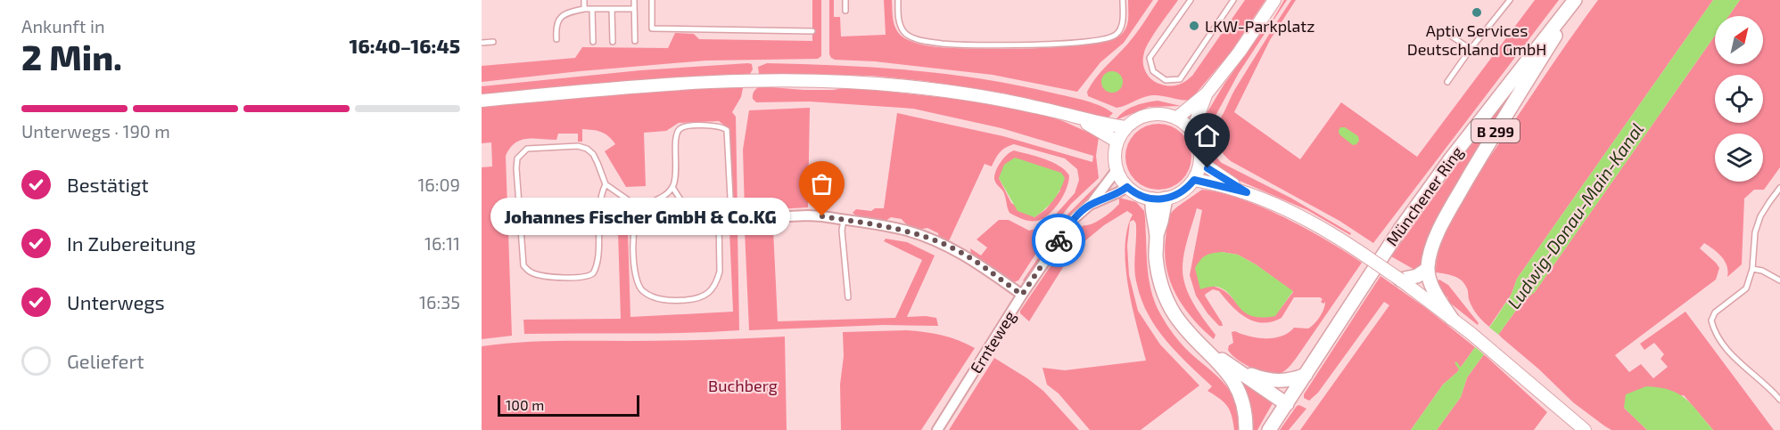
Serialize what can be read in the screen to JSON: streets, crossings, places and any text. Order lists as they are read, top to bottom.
{
  "streets": {
    "main road": ["B 299", "Münchener Ring"],
    "street": ["Ernteweg"]
  },
  "crossings": [
    ["B 299", "Münchener Ring"]
  ],
  "water": ["Ludwig-Donau-Main-Kanal"],
  "parks": ["Buchberg"],
  "places": ["Aptiv Services Deutschland GmbH", "LKW-Parkplatz", "Johannes Fischer GmbH & Co.KG"],
  "scale_bar": "100 m",
  "north": "top right",
  "page": {
    "heading": ["2 Min.", "Ankunft in", "16:40–16:45"],
    "bar": "Unterwegs · 190 m",
    "list": [
      ["Bestätigt", "16:09"],
      ["In Zubereitung", "16:11"],
      ["Unterwegs", "16:35"],
      "Geliefert"
    ],
    "bubble": "Johannes Fischer GmbH & Co.KG",
    "scale": "100 m"
  }
}
